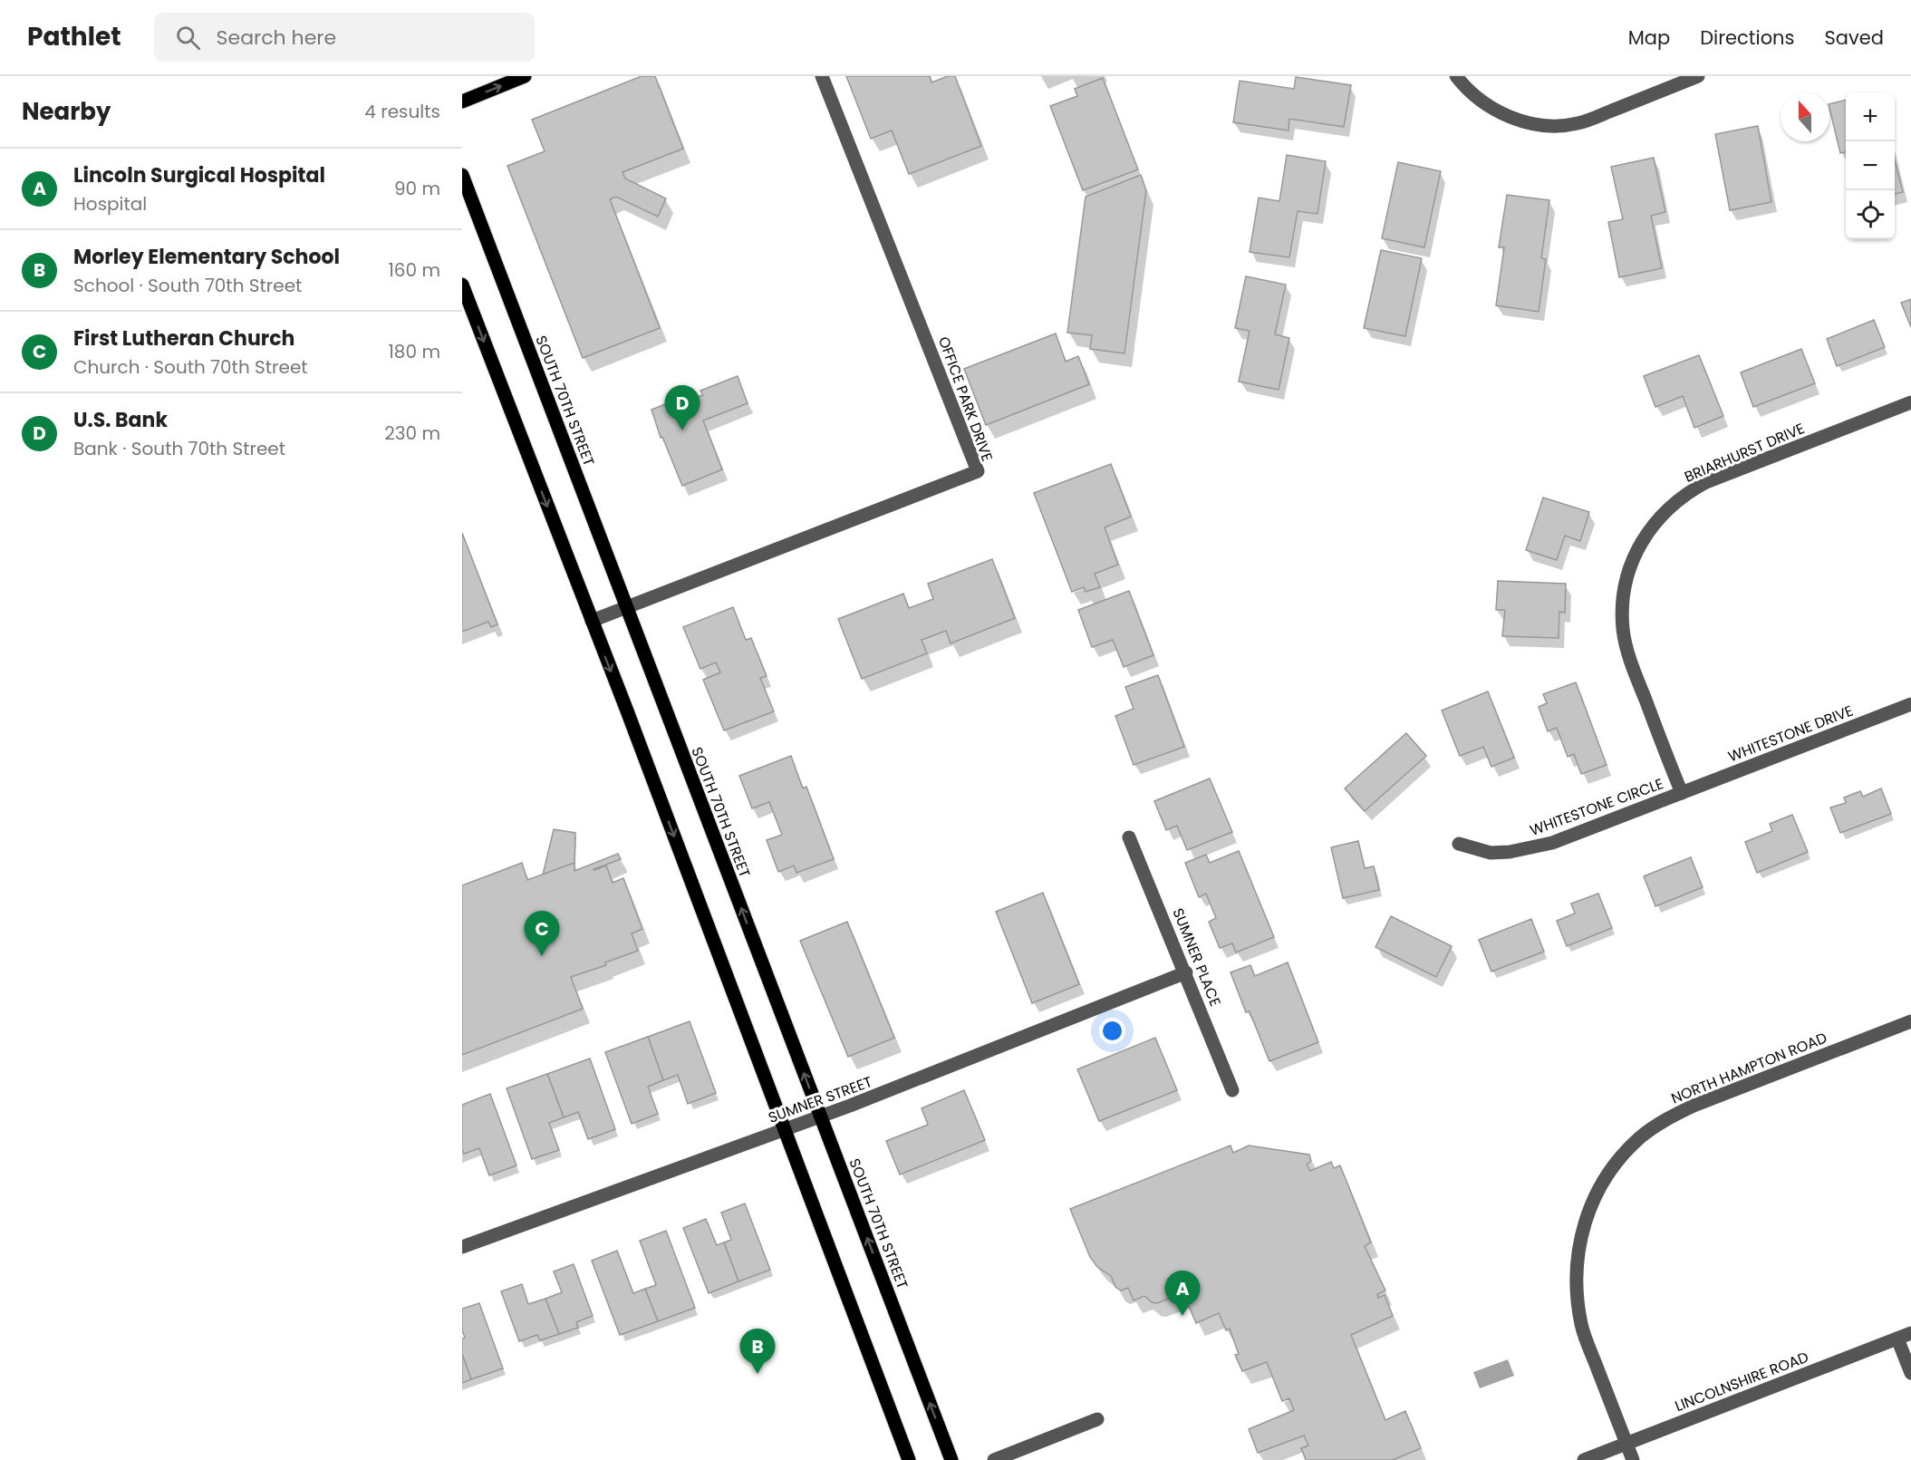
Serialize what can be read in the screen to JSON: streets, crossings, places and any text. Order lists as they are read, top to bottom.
{
  "streets": {
    "main road": ["SOUTH 70TH STREET"],
    "street": [
      "OFFICE PARK DRIVE",
      "BRIARHURST DRIVE",
      "WHITESTONE DRIVE",
      "WHITESTONE CIRCLE",
      "SUMNER PLACE",
      "NORTH HAMPTON ROAD",
      "SUMNER STREET",
      "LINCOLNSHIRE ROAD"
    ]
  },
  "crossings": [
    ["OFFICE PARK DRIVE", "SOUTH 70TH STREET"],
    ["SOUTH 70TH STREET", "SUMNER STREET"],
    ["BRIARHURST DRIVE", "WHITESTONE DRIVE"],
    ["BRIARHURST DRIVE", "WHITESTONE CIRCLE"],
    ["WHITESTONE DRIVE", "WHITESTONE CIRCLE"],
    ["SUMNER PLACE", "SUMNER STREET"],
    ["NORTH HAMPTON ROAD", "LINCOLNSHIRE ROAD"]
  ],
  "north": "top",
  "page": {
    "header": "Pathlet",
    "search": "Search here",
    "nav": ["Map", "Directions", "Saved"],
    "heading": ["Nearby", "4 results"],
    "map_buttons": ["+", "−"],
    "list": [
      {
        "mark": "A",
        "name": "Lincoln Surgical Hospital",
        "note": "Hospital",
        "value": "90 m"
      },
      {
        "mark": "B",
        "name": "Morley Elementary School",
        "note": "School · South 70th Street",
        "value": "160 m"
      },
      {
        "mark": "C",
        "name": "First Lutheran Church",
        "note": "Church · South 70th Street",
        "value": "180 m"
      },
      {
        "mark": "D",
        "name": "U.S. Bank",
        "note": "Bank · South 70th Street",
        "value": "230 m"
      }
    ],
    "pins": [
      "D",
      "C",
      "A",
      "B"
    ]
  }
}
